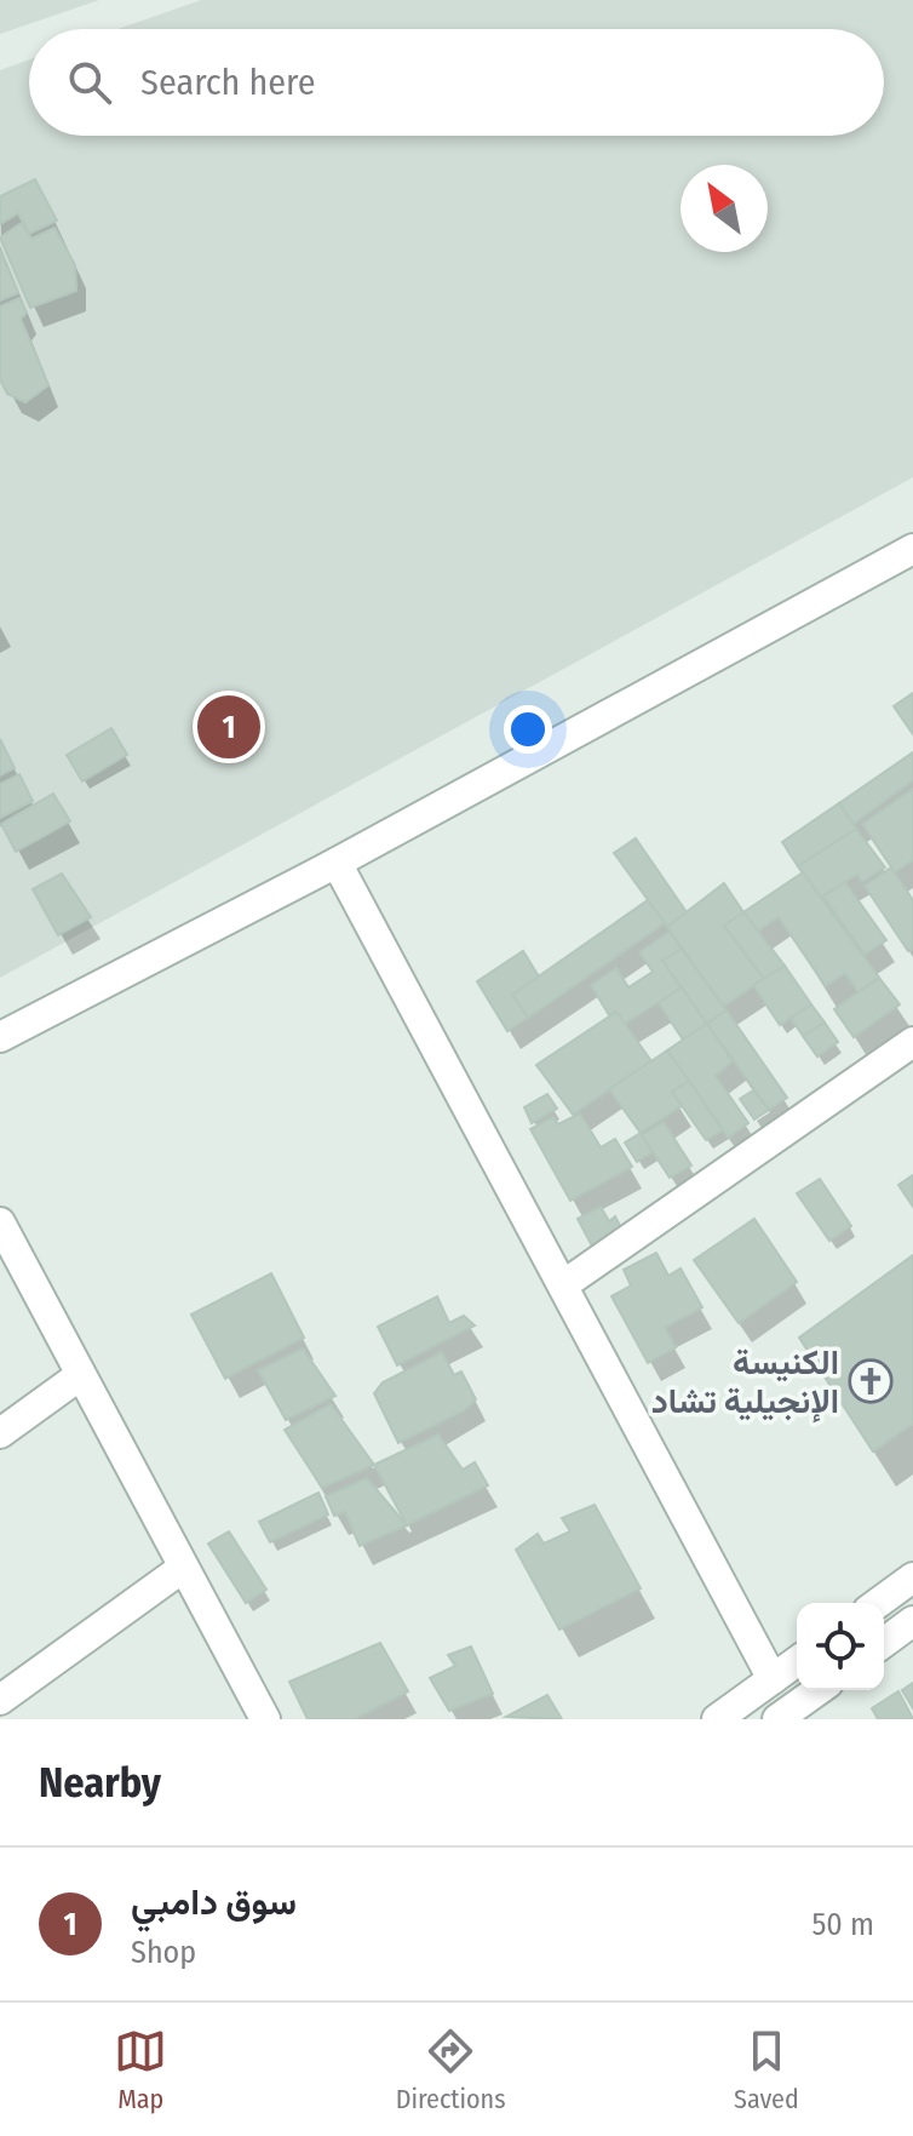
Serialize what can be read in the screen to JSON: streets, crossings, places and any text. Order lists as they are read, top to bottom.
{
  "places": {
    "church": ["الكنيسة الإنجيلية تشاد"]
  },
  "north": "top left",
  "page": {
    "search": "Search here",
    "pins": "1",
    "heading": "Nearby",
    "list": [
      {
        "mark": "1",
        "name": "سوق دامبي",
        "note": "Shop",
        "value": "50 m"
      }
    ],
    "nav": ["Map", "Directions", "Saved"]
  }
}
